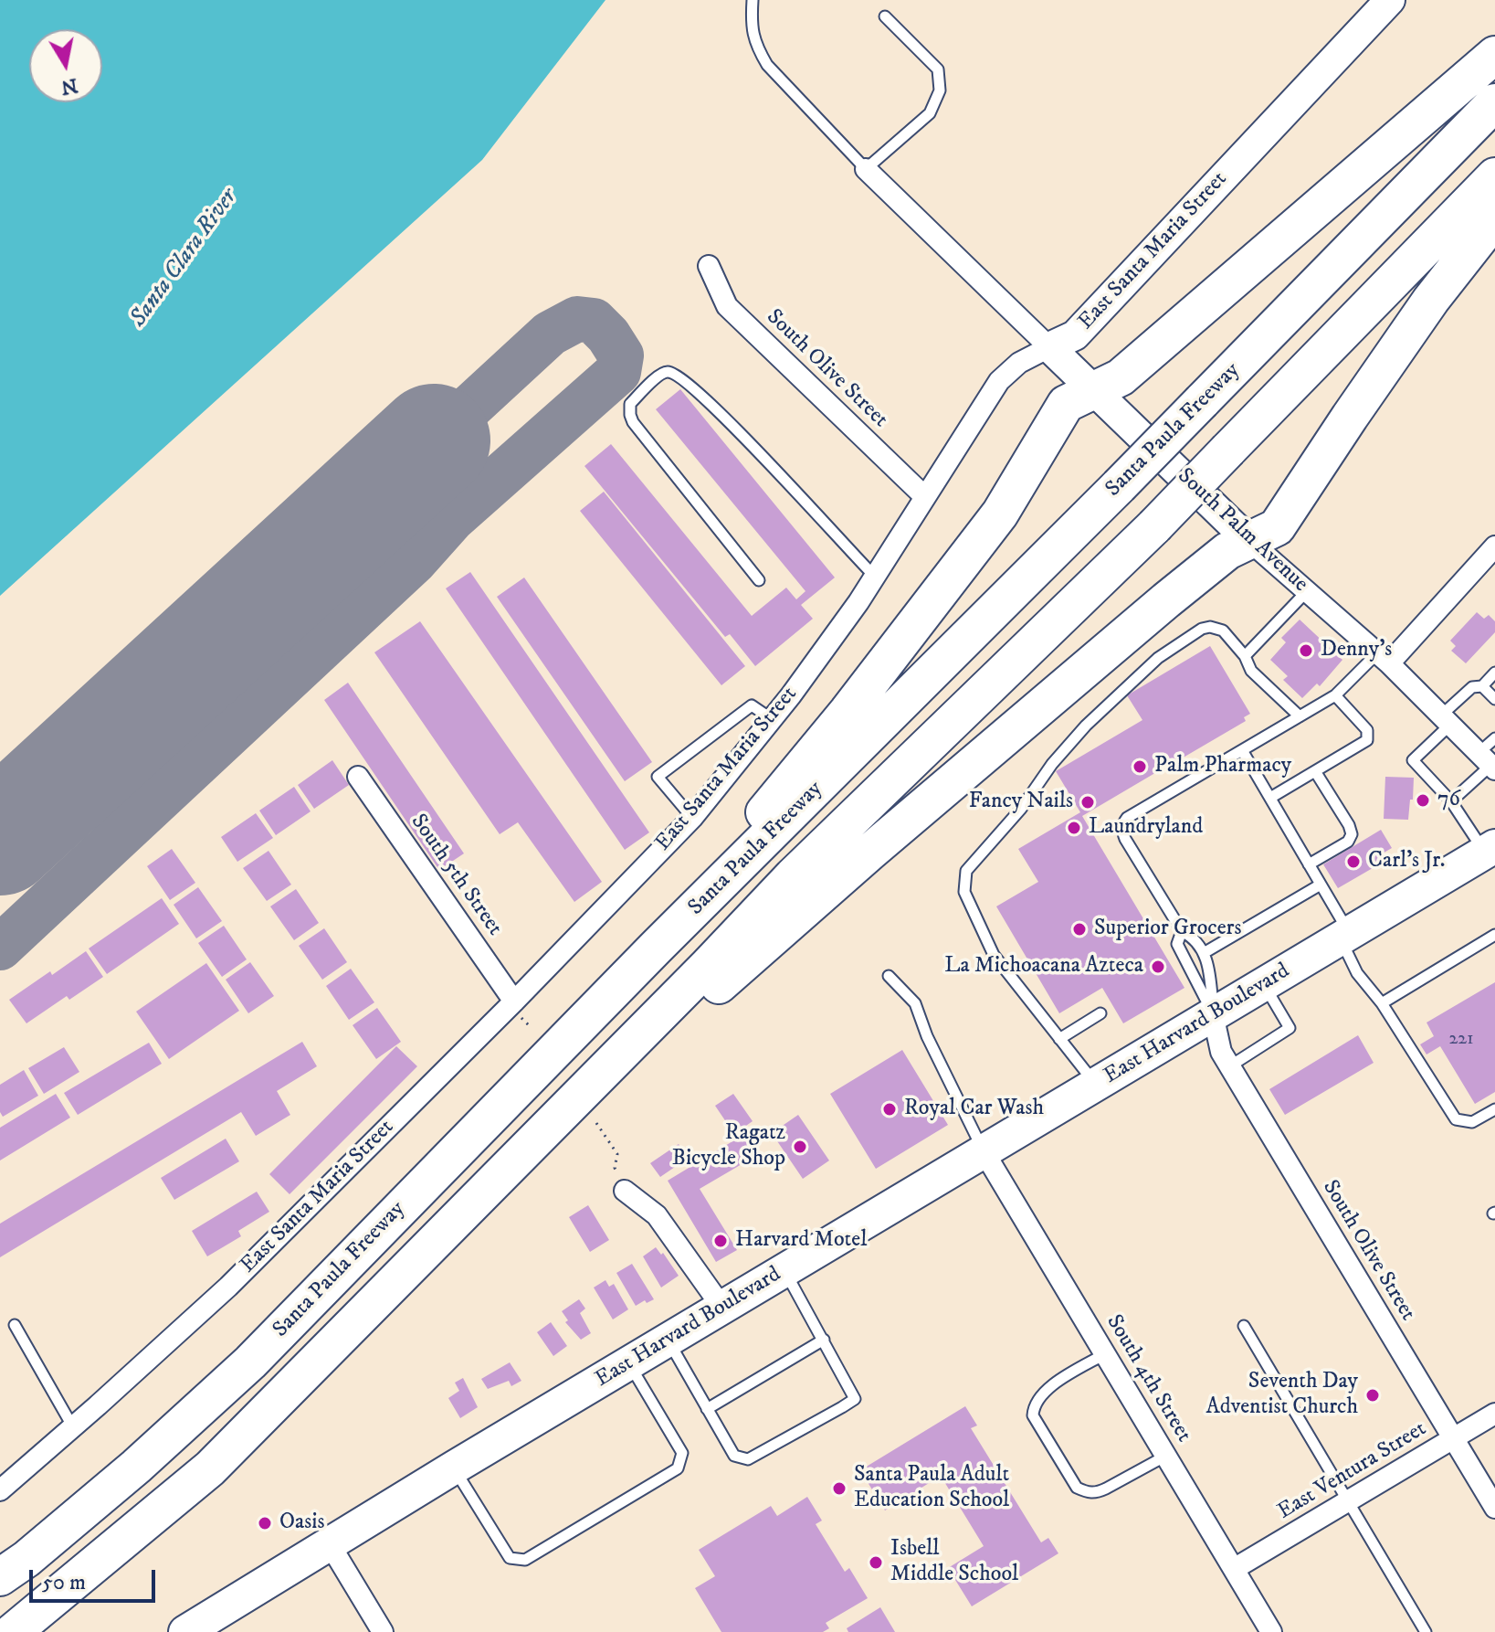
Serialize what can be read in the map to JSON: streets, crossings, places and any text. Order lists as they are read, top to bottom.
{
  "streets": {
    "highway": ["Santa Paula Freeway"],
    "main road": ["East Harvard Boulevard"],
    "street": [
      "East Santa Maria Street",
      "South Olive Street",
      "South Palm Avenue",
      "South 5th Street",
      "South 4th Street",
      "East Ventura Street"
    ]
  },
  "crossings": [
    ["East Santa Maria Street", "South Olive Street"],
    ["East Santa Maria Street", "South Palm Avenue"],
    ["East Santa Maria Street", "South 5th Street"],
    ["South Olive Street", "East Harvard Boulevard"],
    ["South Olive Street", "East Ventura Street"],
    ["East Harvard Boulevard", "South 4th Street"],
    ["South 4th Street", "East Ventura Street"]
  ],
  "water": ["Santa Clara River"],
  "places": [
    "Denny's",
    "Palm Pharmacy",
    "76",
    "Fancy Nails",
    "Laundryland",
    "Carl's Jr.",
    "Superior Grocers",
    "La Michoacana Azteca",
    "Royal Car Wash",
    "Ragatz Bicycle Shop",
    "Harvard Motel",
    "Seventh Day Adventist Church",
    "Santa Paula Adult Education School",
    "Oasis",
    "Isbell Middle School"
  ],
  "house_numbers": ["221"],
  "scale_bar": "50 m",
  "north": "bottom"
}
